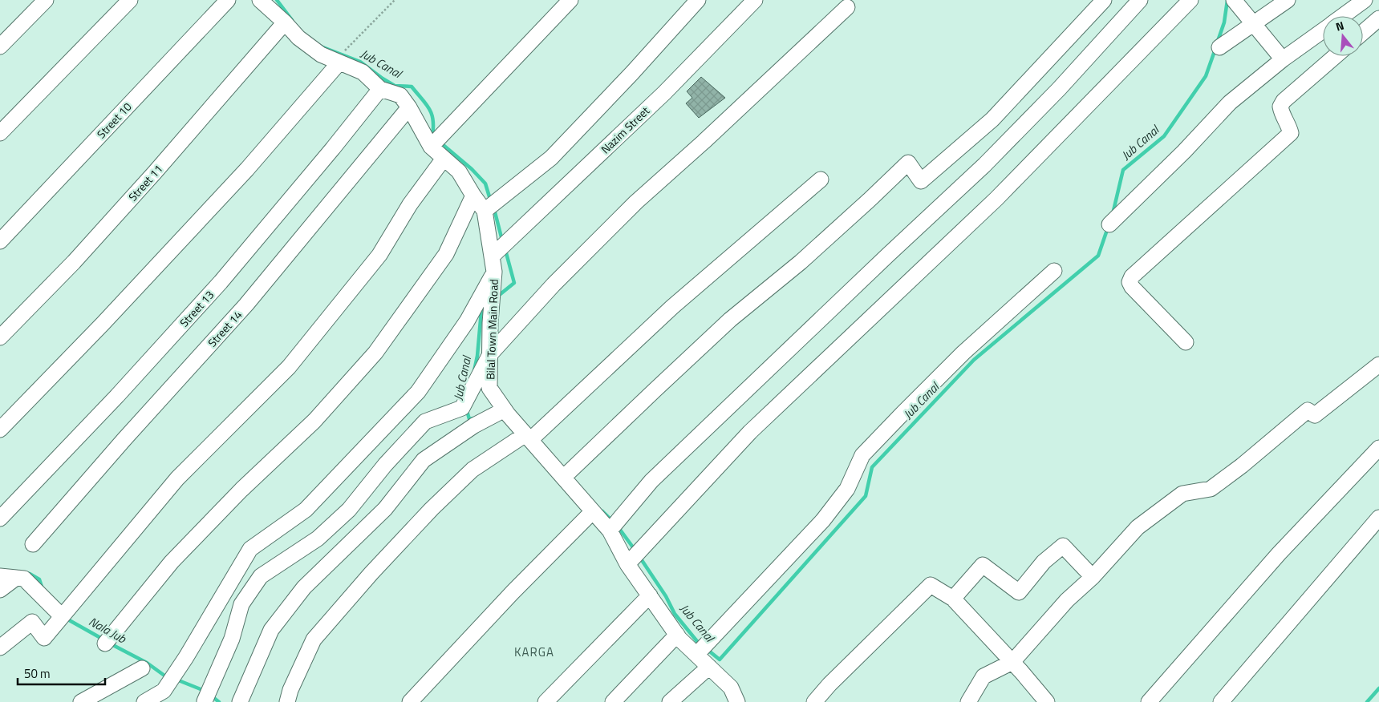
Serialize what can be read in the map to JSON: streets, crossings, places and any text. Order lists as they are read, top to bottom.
{
  "streets": {
    "street": [
      "Street 10",
      "Nazim Street",
      "Street 11",
      "Street 13",
      "Street 14",
      "Bilal Town Main Road"
    ]
  },
  "crossings": [
    ["Nazim Street", "Bilal Town Main Road"],
    ["Street 11", "Bilal Town Main Road"],
    ["Street 13", "Bilal Town Main Road"],
    ["Street 14", "Bilal Town Main Road"]
  ],
  "districts": ["KARGA"],
  "water": ["Jub Canal", "Nala Jub"],
  "scale_bar": "50 m",
  "north": "top"
}
